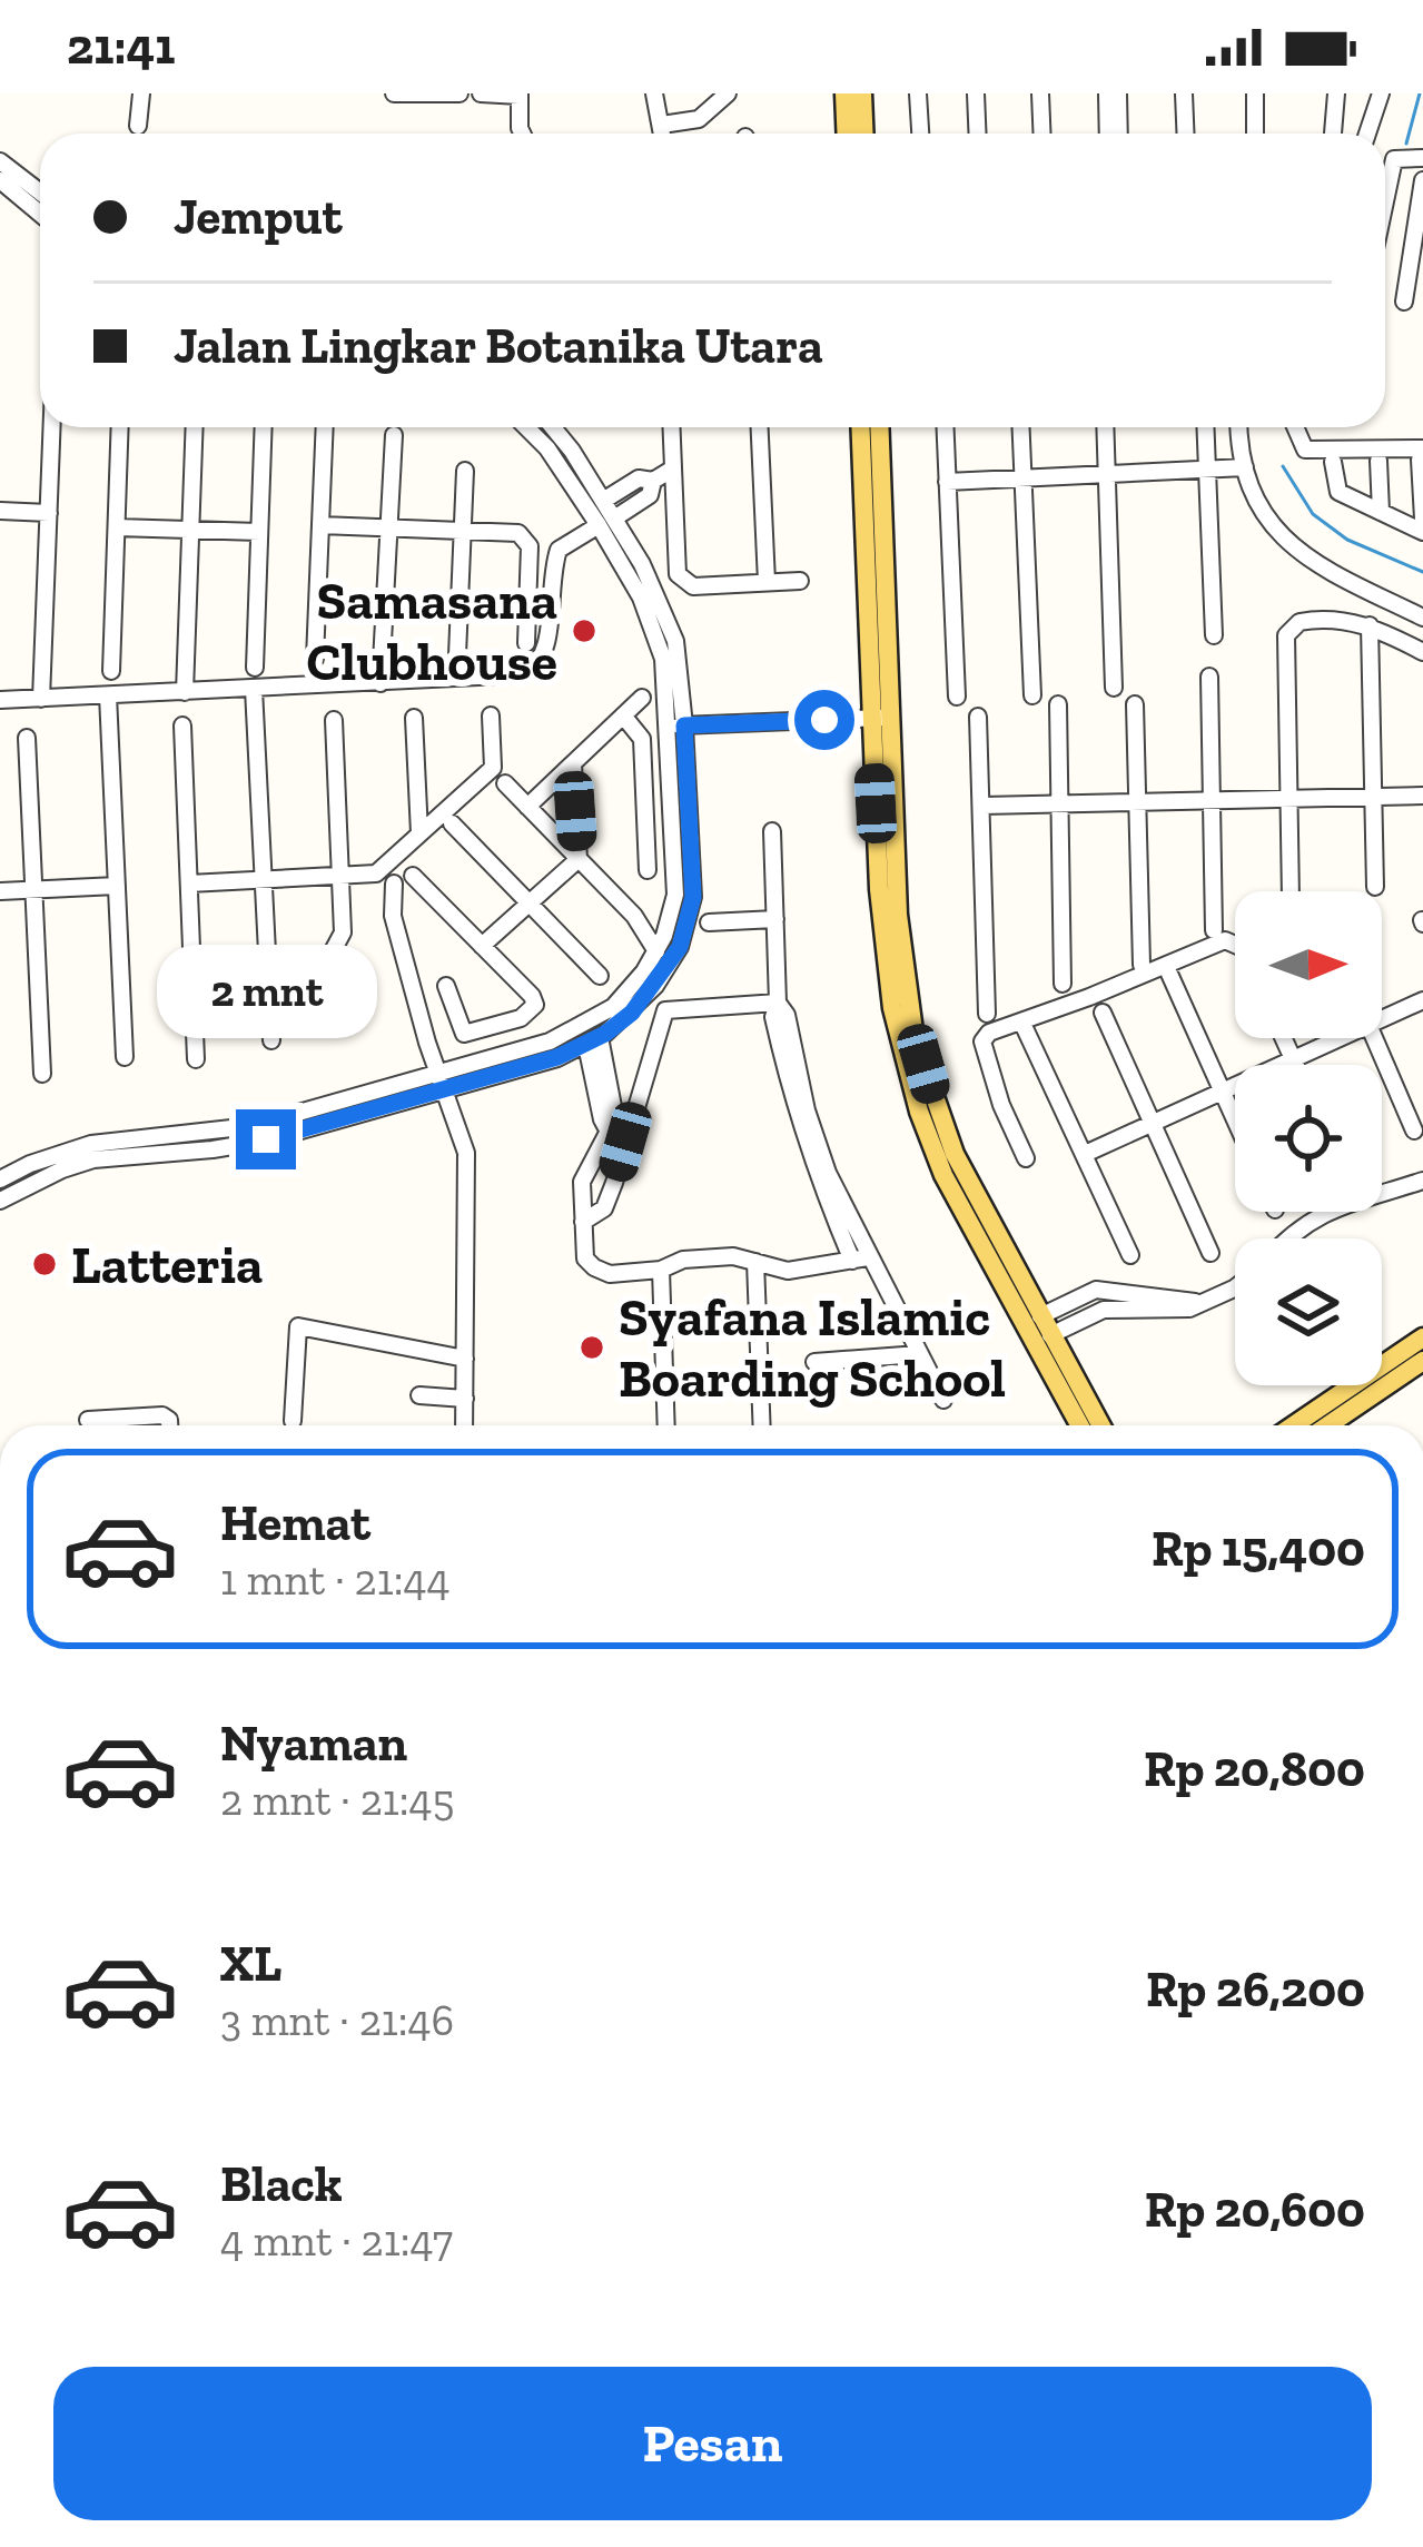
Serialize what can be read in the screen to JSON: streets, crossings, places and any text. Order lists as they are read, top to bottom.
{
  "places": ["Samasana Clubhouse", "Latteria", "Syafana Islamic Boarding School"],
  "north": "right",
  "page": {
    "status": "21:41",
    "banner": ["Jemput", "Jalan Lingkar Botanika Utara"],
    "bubble": "2 mnt",
    "list": [
      {
        "name": "Hemat",
        "note": "1 mnt · 21:44",
        "value": "Rp 15,400"
      },
      {
        "name": "Nyaman",
        "note": "2 mnt · 21:45",
        "value": "Rp 20,800"
      },
      {
        "name": "XL",
        "note": "3 mnt · 21:46",
        "value": "Rp 26,200"
      },
      {
        "name": "Black",
        "note": "4 mnt · 21:47",
        "value": "Rp 20,600"
      }
    ],
    "buttons": "Pesan"
  }
}
